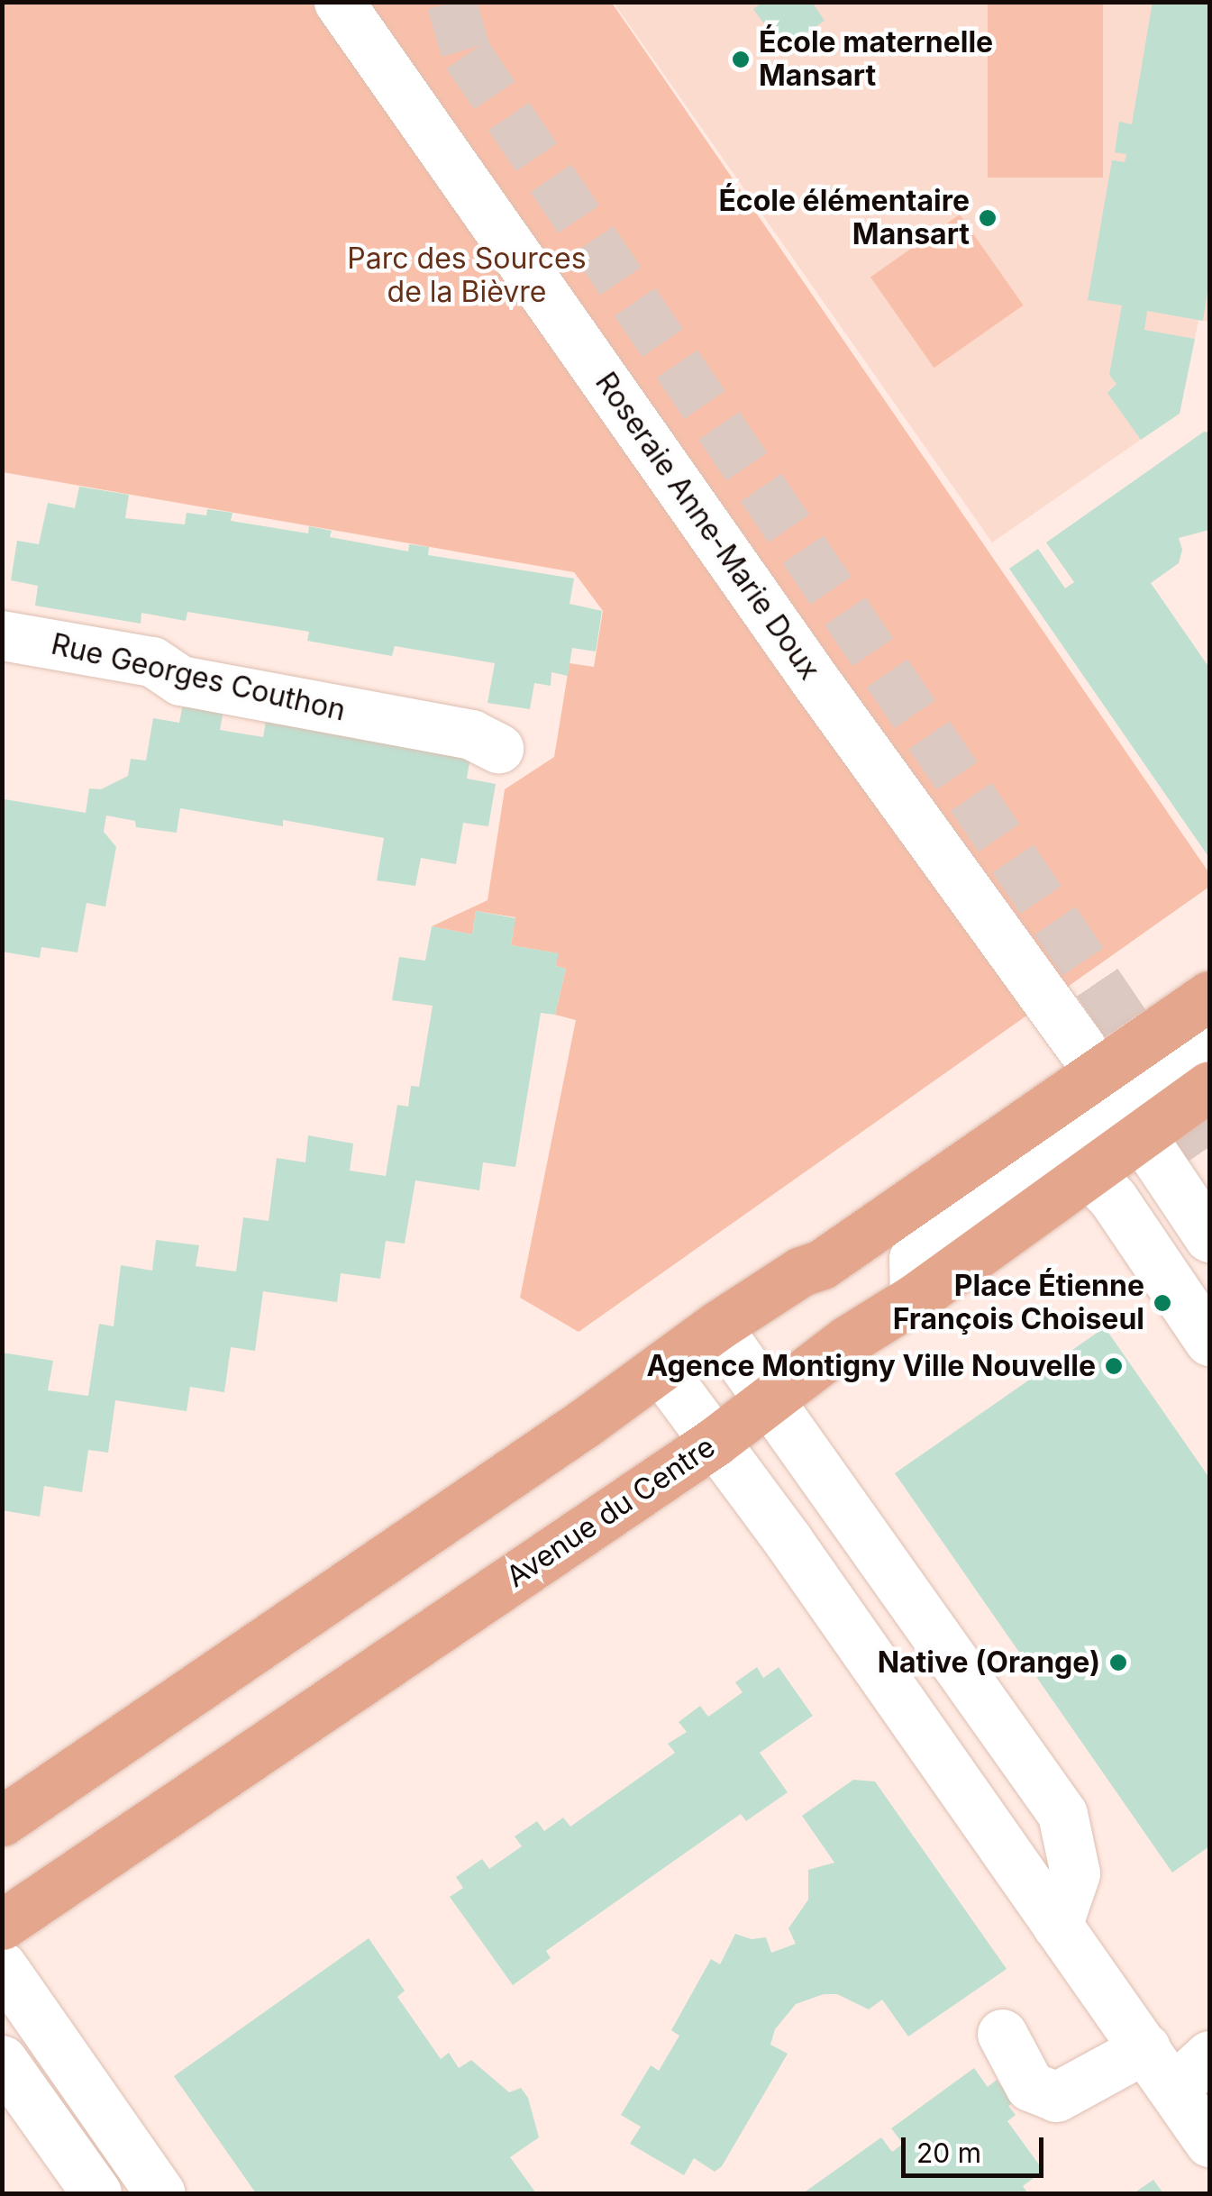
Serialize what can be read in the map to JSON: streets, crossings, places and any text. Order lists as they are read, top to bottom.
{
  "streets": {
    "main road": ["Avenue du Centre"],
    "street": ["Roseraie Anne-Marie Doux", "Rue Georges Couthon"]
  },
  "parks": ["Parc des Sources de la Bièvre"],
  "places": [
    "École maternelle Mansart",
    "École élémentaire Mansart",
    "Place Étienne François Choiseul",
    "Agence Montigny Ville Nouvelle",
    "Native (Orange)"
  ],
  "scale_bar": "20 m"
}
